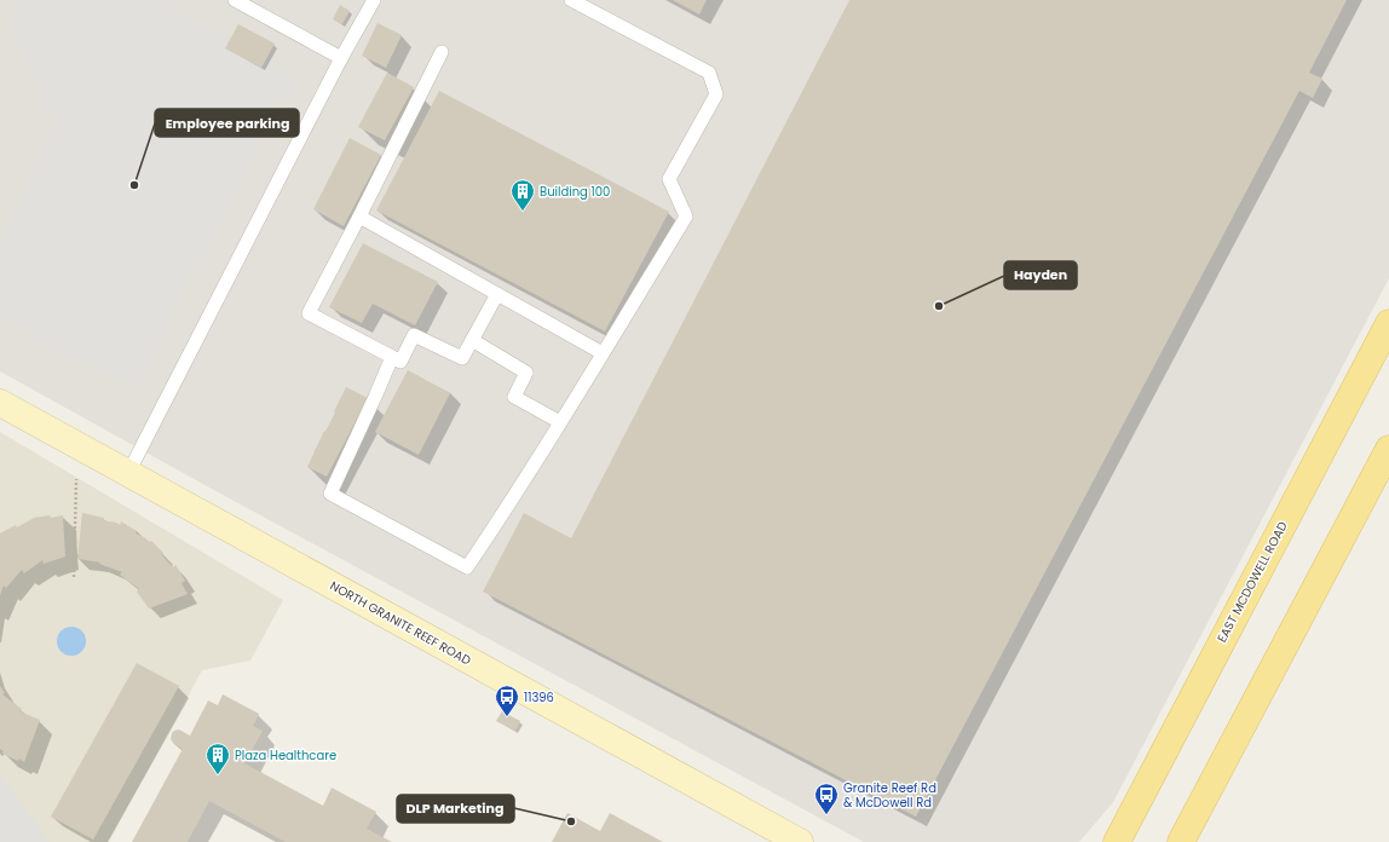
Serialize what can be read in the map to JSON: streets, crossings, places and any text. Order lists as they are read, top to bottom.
{
  "streets": {
    "main road": ["EAST MCDOWELL ROAD"],
    "street": ["NORTH GRANITE REEF ROAD"]
  },
  "places": {
    "other": ["Employee parking", "Hayden", "DLP Marketing"],
    "building": ["Building 100", "Plaza Healthcare"],
    "bus stop": ["11396", "Granite Reef Rd & McDowell Rd"]
  }
}
